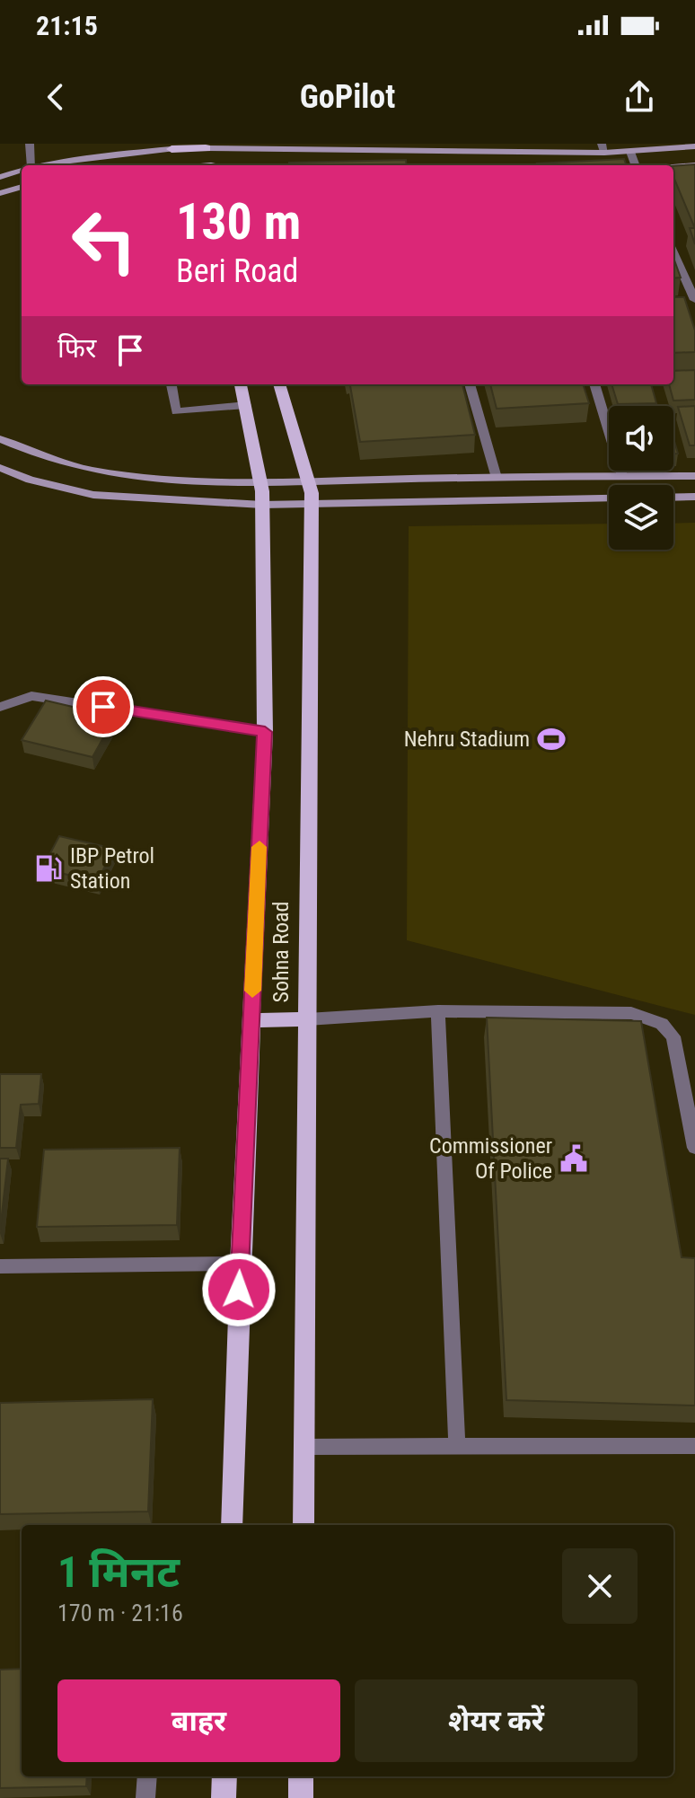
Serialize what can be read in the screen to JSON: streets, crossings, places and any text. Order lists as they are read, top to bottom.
{
  "streets": {
    "main road": ["Sohna Road"]
  },
  "places": {
    "sports": ["Nehru Stadium"],
    "fuel station": ["IBP Petrol Station"],
    "public building": ["Commissioner Of Police"]
  },
  "page": {
    "status": "21:15",
    "header": "GoPilot",
    "turn": ["130 m", "Beri Road"],
    "then": "फिर",
    "heading": ["1 मिनट", "170 m · 21:16"],
    "buttons": ["बाहर", "शेयर करें"]
  }
}
